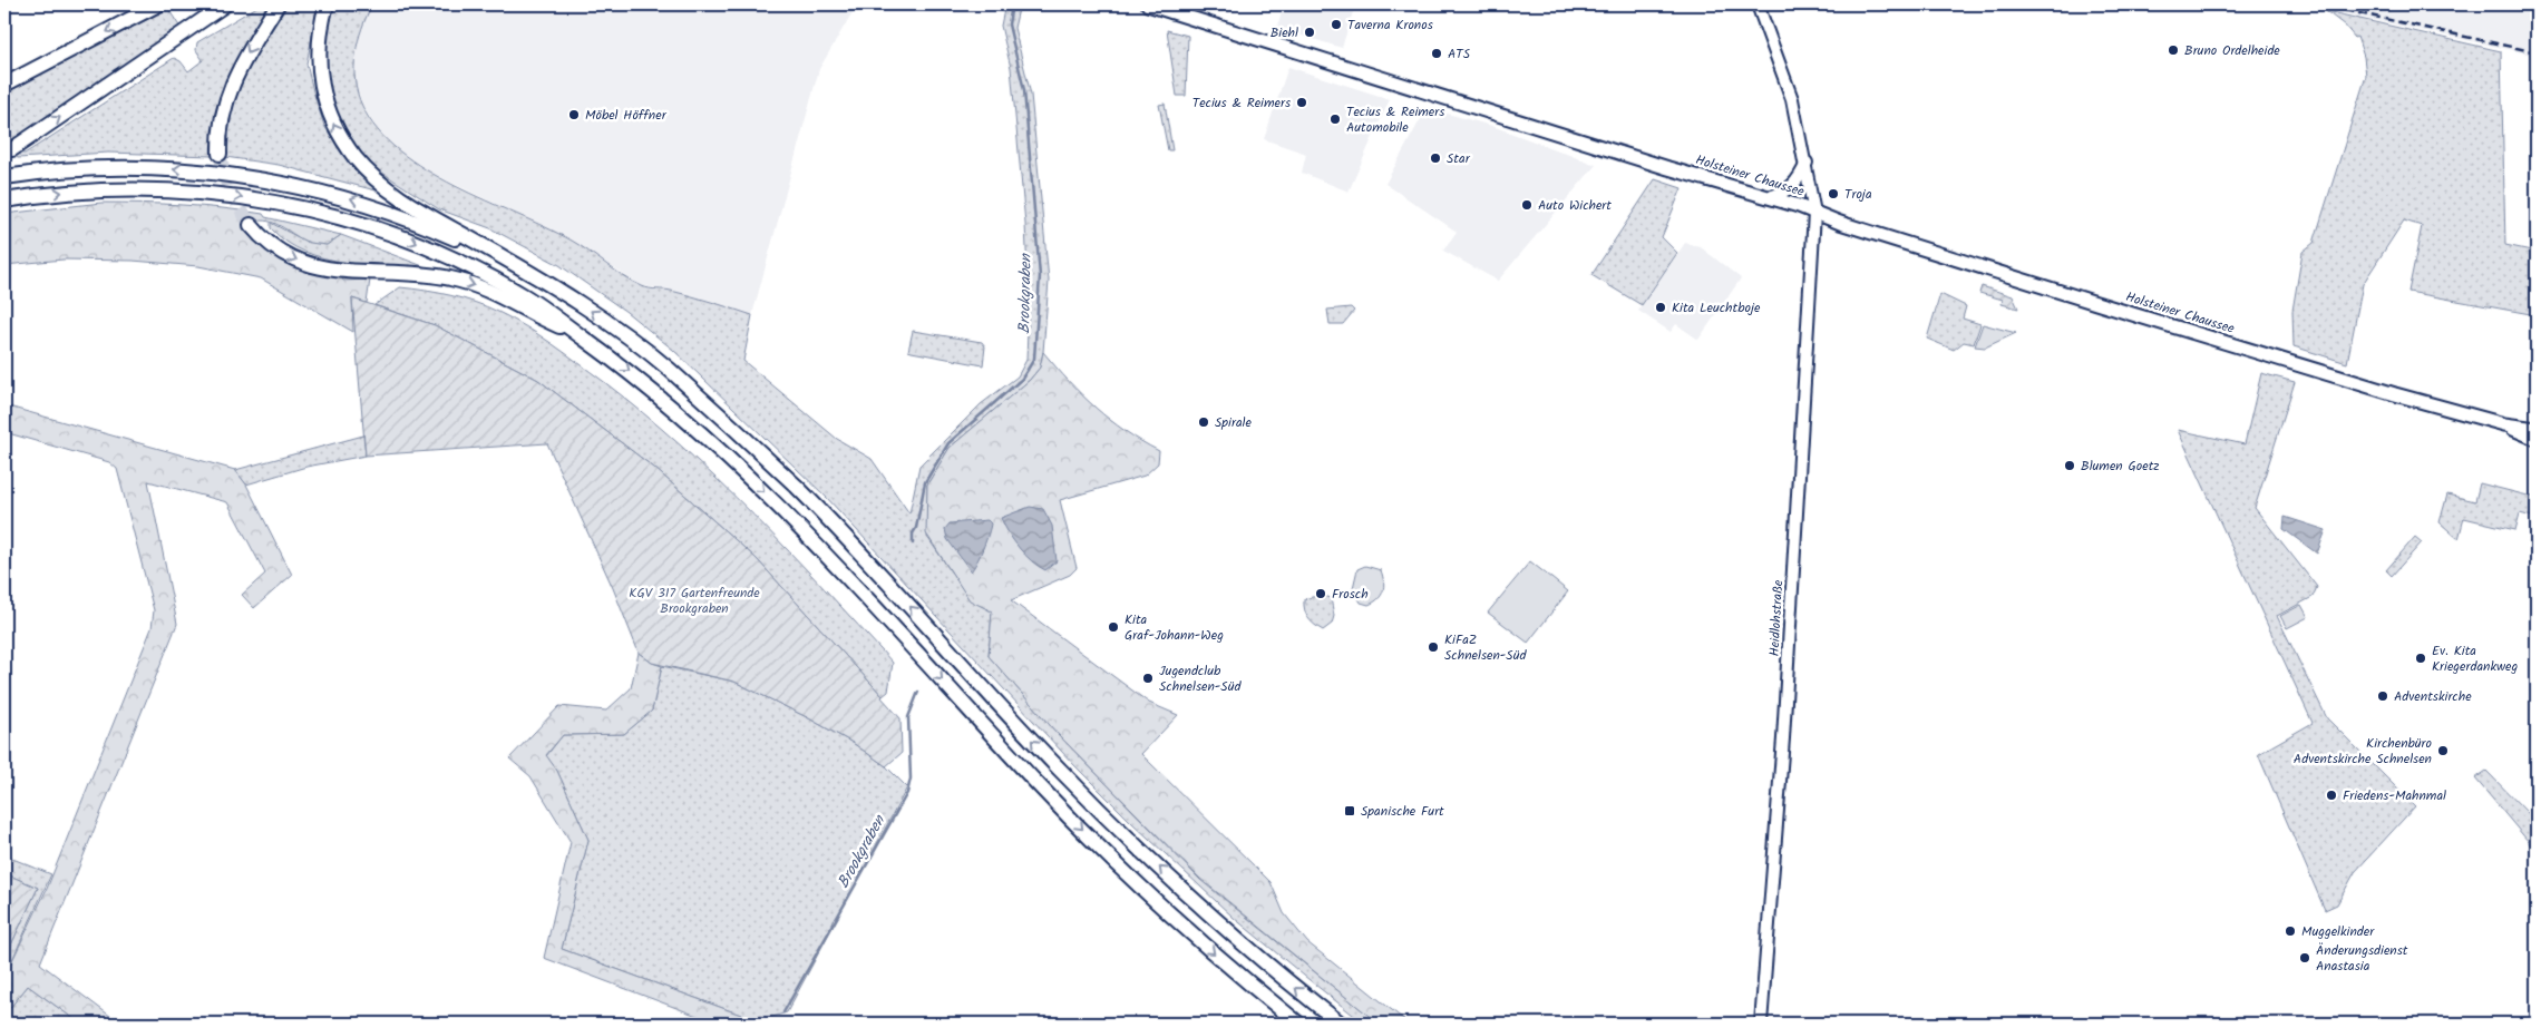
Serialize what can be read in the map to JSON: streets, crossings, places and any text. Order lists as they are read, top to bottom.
{
  "streets": {
    "main road": ["Holsteiner Chaussee", "Heidlohstraße"]
  },
  "crossings": [
    ["Holsteiner Chaussee", "Heidlohstraße"]
  ],
  "water": ["Brookgraben"],
  "parks": ["KGV 317 Gartenfreunde Brookgraben"],
  "places": {
    "other": [
      "Taverna Kronos",
      "Biehl",
      "Bruno Ordelheide",
      "ATS",
      "Tecius & Reimers",
      "Möbel Höffner",
      "Tecius & Reimers Automobile",
      "Star",
      "Troja",
      "Auto Wichert",
      "Kita Leuchtboje",
      "Spirale",
      "Blumen Goetz",
      "Frosch",
      "Kita Graf-Johann-Weg",
      "KiFaZ Schnelsen-Süd",
      "Ev. Kita Kriegerdankweg",
      "Jugendclub Schnelsen-Süd",
      "Adventskirche",
      "Kirchenbüro Adventskirche Schnelsen",
      "Friedens-Mahnmal",
      "Muggelkinder",
      "Änderungsdienst Anastasia"
    ],
    "transit": ["Spanische Furt"]
  }
}
